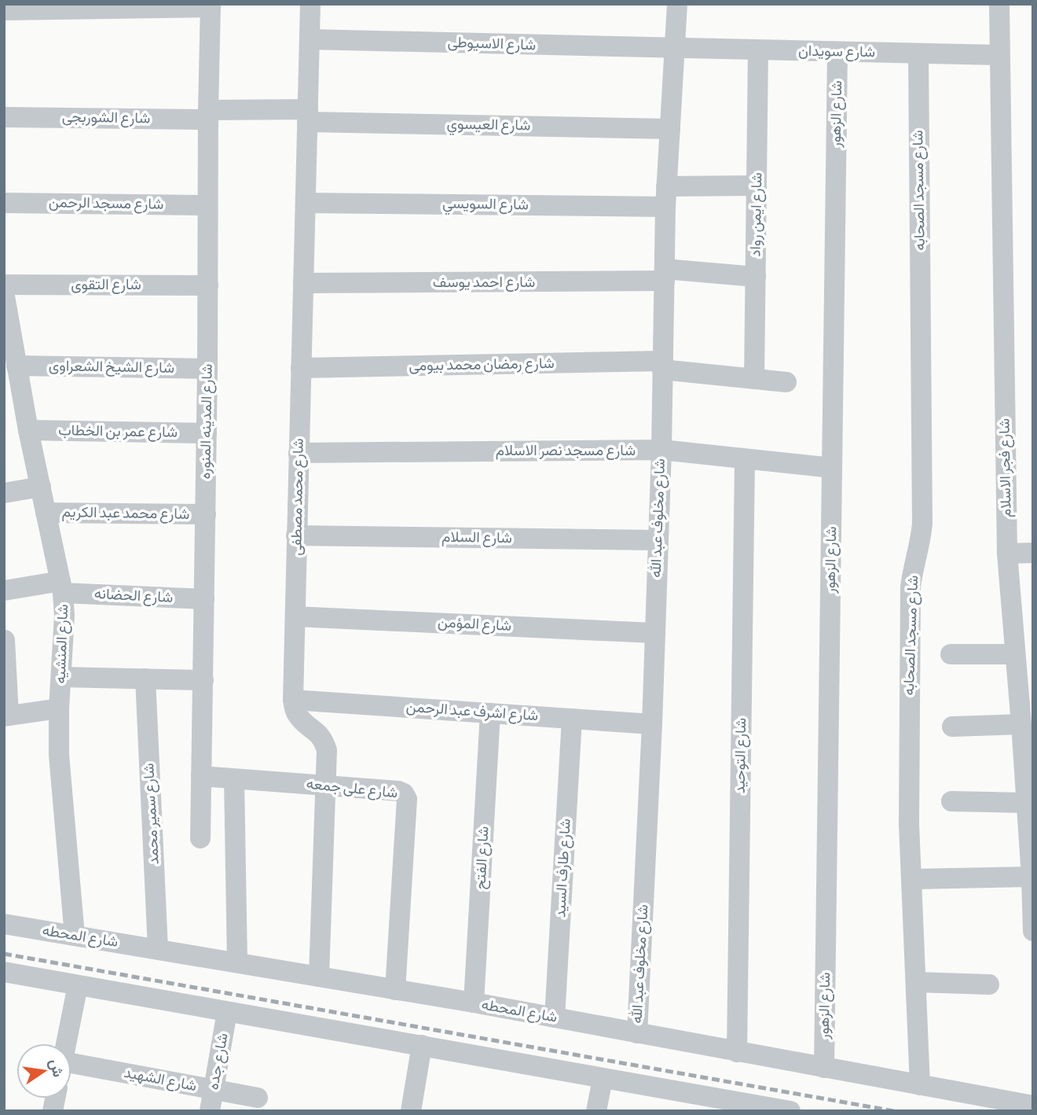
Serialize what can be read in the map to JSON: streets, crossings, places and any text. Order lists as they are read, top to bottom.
{
  "streets": {
    "street": [
      "شارع الاسيوطى",
      "شارع سويدان",
      "شارع الزهور",
      "شارع الشوربجى",
      "شارع العيسوي",
      "شارع مسجد الصحابه",
      "شارع مسجد الرحمن",
      "شارع السويسي",
      "شارع ايمن رواد",
      "شارع احمد يوسف",
      "شارع التقوى",
      "شارع رمضان محمد بيومى",
      "شارع الشيخ الشعراوى",
      "شارع المدينه المنوره",
      "شارع عمر بن الخطاب",
      "شارع مسجد نصر الاسلام",
      "شارع فجر الاسلام",
      "شارع محمد مصطفى",
      "شارع محمد عبد الكريم",
      "شارع مخلوف عبد الله",
      "شارع السلام",
      "شارع الحضانه",
      "شارع المؤمن",
      "شارع المنشيه",
      "شارع اشرف عبد الرحمن",
      "شارع التوحيد",
      "شارع على جمعه",
      "شارع سمير محمد",
      "شارع الفتح",
      "شارع طارف السيد",
      "شارع المحطه",
      "شارع جده",
      "شارع الشهيد"
    ]
  },
  "crossings": [
    ["شارع الاسيوطى", "شارع سويدان"],
    ["شارع الاسيوطى", "شارع محمد مصطفى"],
    ["شارع الاسيوطى", "شارع مخلوف عبد الله"],
    ["شارع سويدان", "شارع الزهور"],
    ["شارع سويدان", "شارع مسجد الصحابه"],
    ["شارع سويدان", "شارع ايمن رواد"],
    ["شارع سويدان", "شارع فجر الاسلام"],
    ["شارع سويدان", "شارع مخلوف عبد الله"],
    ["شارع الزهور", "شارع مسجد نصر الاسلام"],
    ["شارع الزهور", "شارع المحطه"],
    ["شارع الشوربجى", "شارع العيسوي"],
    ["شارع الشوربجى", "شارع المدينه المنوره"],
    ["شارع الشوربجى", "شارع محمد مصطفى"],
    ["شارع العيسوي", "شارع محمد مصطفى"],
    ["شارع العيسوي", "شارع مخلوف عبد الله"],
    ["شارع مسجد الصحابه", "شارع المحطه"],
    ["شارع مسجد الرحمن", "شارع المدينه المنوره"],
    ["شارع السويسي", "شارع ايمن رواد"],
    ["شارع السويسي", "شارع محمد مصطفى"],
    ["شارع السويسي", "شارع مخلوف عبد الله"],
    ["شارع ايمن رواد", "شارع احمد يوسف"],
    ["شارع ايمن رواد", "شارع رمضان محمد بيومى"],
    ["شارع احمد يوسف", "شارع محمد مصطفى"],
    ["شارع احمد يوسف", "شارع مخلوف عبد الله"],
    ["شارع التقوى", "شارع المدينه المنوره"],
    ["شارع رمضان محمد بيومى", "شارع محمد مصطفى"],
    ["شارع رمضان محمد بيومى", "شارع مخلوف عبد الله"],
    ["شارع الشيخ الشعراوى", "شارع المدينه المنوره"],
    ["شارع الشيخ الشعراوى", "شارع المنشيه"],
    ["شارع المدينه المنوره", "شارع عمر بن الخطاب"],
    ["شارع المدينه المنوره", "شارع محمد عبد الكريم"],
    ["شارع المدينه المنوره", "شارع الحضانه"],
    ["شارع المدينه المنوره", "شارع على جمعه"],
    ["شارع عمر بن الخطاب", "شارع المنشيه"],
    ["شارع مسجد نصر الاسلام", "شارع محمد مصطفى"],
    ["شارع مسجد نصر الاسلام", "شارع مخلوف عبد الله"],
    ["شارع مسجد نصر الاسلام", "شارع التوحيد"],
    ["شارع محمد مصطفى", "شارع السلام"],
    ["شارع محمد مصطفى", "شارع المؤمن"],
    ["شارع محمد مصطفى", "شارع اشرف عبد الرحمن"],
    ["شارع محمد عبد الكريم", "شارع المنشيه"],
    ["شارع مخلوف عبد الله", "شارع السلام"],
    ["شارع مخلوف عبد الله", "شارع المؤمن"],
    ["شارع مخلوف عبد الله", "شارع اشرف عبد الرحمن"],
    ["شارع مخلوف عبد الله", "شارع المحطه"],
    ["شارع الحضانه", "شارع المنشيه"],
    ["شارع المنشيه", "شارع المحطه"],
    ["شارع اشرف عبد الرحمن", "شارع الفتح"],
    ["شارع اشرف عبد الرحمن", "شارع طارف السيد"],
    ["شارع التوحيد", "شارع المحطه"],
    ["شارع على جمعه", "شارع المحطه"],
    ["شارع سمير محمد", "شارع المحطه"],
    ["شارع الفتح", "شارع المحطه"],
    ["شارع طارف السيد", "شارع المحطه"],
    ["شارع جده", "شارع الشهيد"]
  ],
  "north": "right"
}
